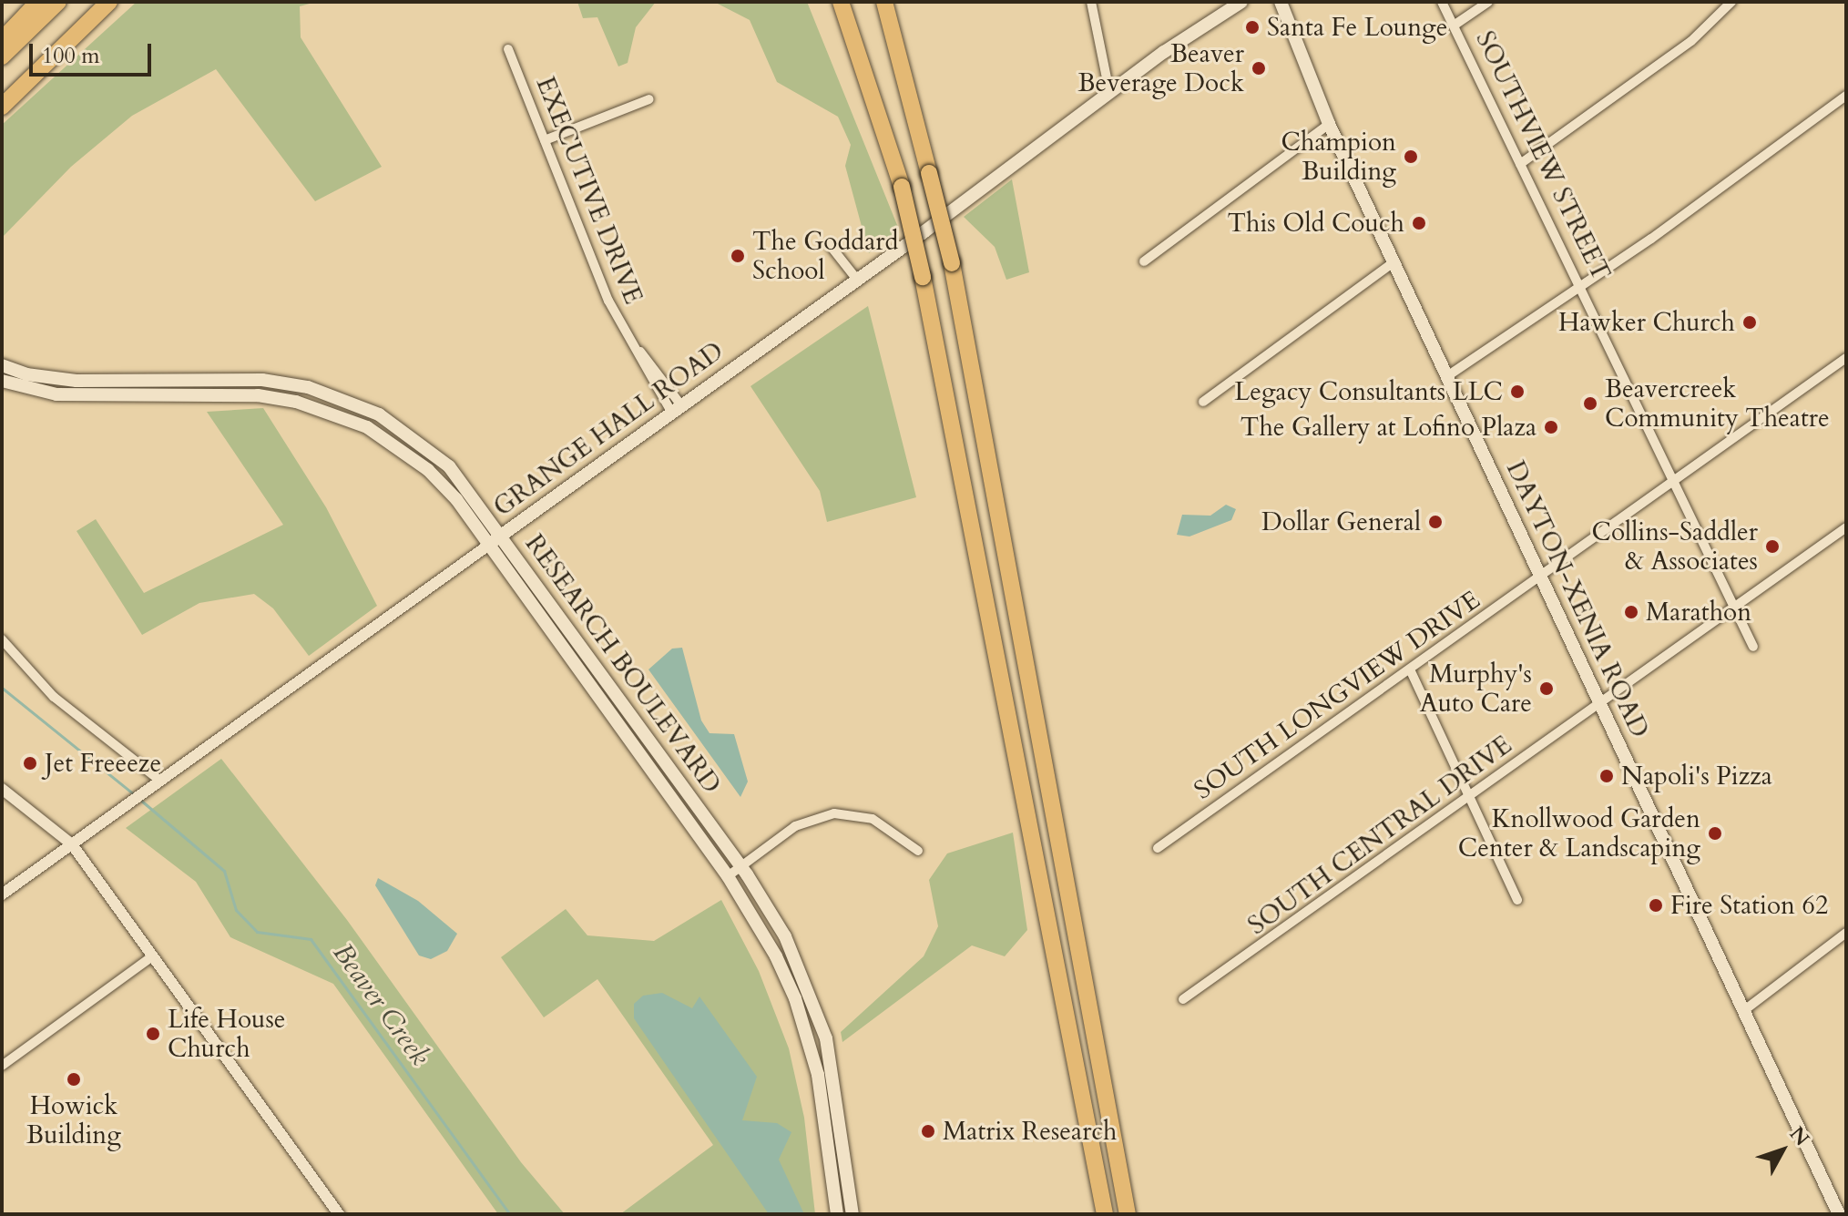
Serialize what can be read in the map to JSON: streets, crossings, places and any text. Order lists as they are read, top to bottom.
{
  "streets": {
    "main road": ["GRANGE HALL ROAD", "DAYTON-XENIA ROAD", "RESEARCH BOULEVARD"],
    "street": [
      "SOUTHVIEW STREET",
      "EXECUTIVE DRIVE",
      "SOUTH LONGVIEW DRIVE",
      "SOUTH CENTRAL DRIVE"
    ]
  },
  "crossings": [
    ["SOUTHVIEW STREET", "SOUTH LONGVIEW DRIVE"],
    ["SOUTHVIEW STREET", "SOUTH CENTRAL DRIVE"],
    ["EXECUTIVE DRIVE", "GRANGE HALL ROAD"],
    ["GRANGE HALL ROAD", "RESEARCH BOULEVARD"],
    ["DAYTON-XENIA ROAD", "SOUTH LONGVIEW DRIVE"],
    ["DAYTON-XENIA ROAD", "SOUTH CENTRAL DRIVE"]
  ],
  "water": ["Beaver Creek"],
  "places": [
    "Santa Fe Lounge",
    "Beaver Beverage Dock",
    "Champion Building",
    "This Old Couch",
    "The Goddard School",
    "Hawker Church",
    "Legacy Consultants LLC",
    "Beavercreek Community Theatre",
    "The Gallery at Lofino Plaza",
    "Dollar General",
    "Collins-Saddler & Associates",
    "Marathon",
    "Murphy's Auto Care",
    "Jet Freeeze",
    "Napoli's Pizza",
    "Knollwood Garden Center & Landscaping",
    "Fire Station 62",
    "Life House Church",
    "Howick Building",
    "Matrix Research"
  ],
  "scale_bar": "100 m",
  "north": "top right"
}
